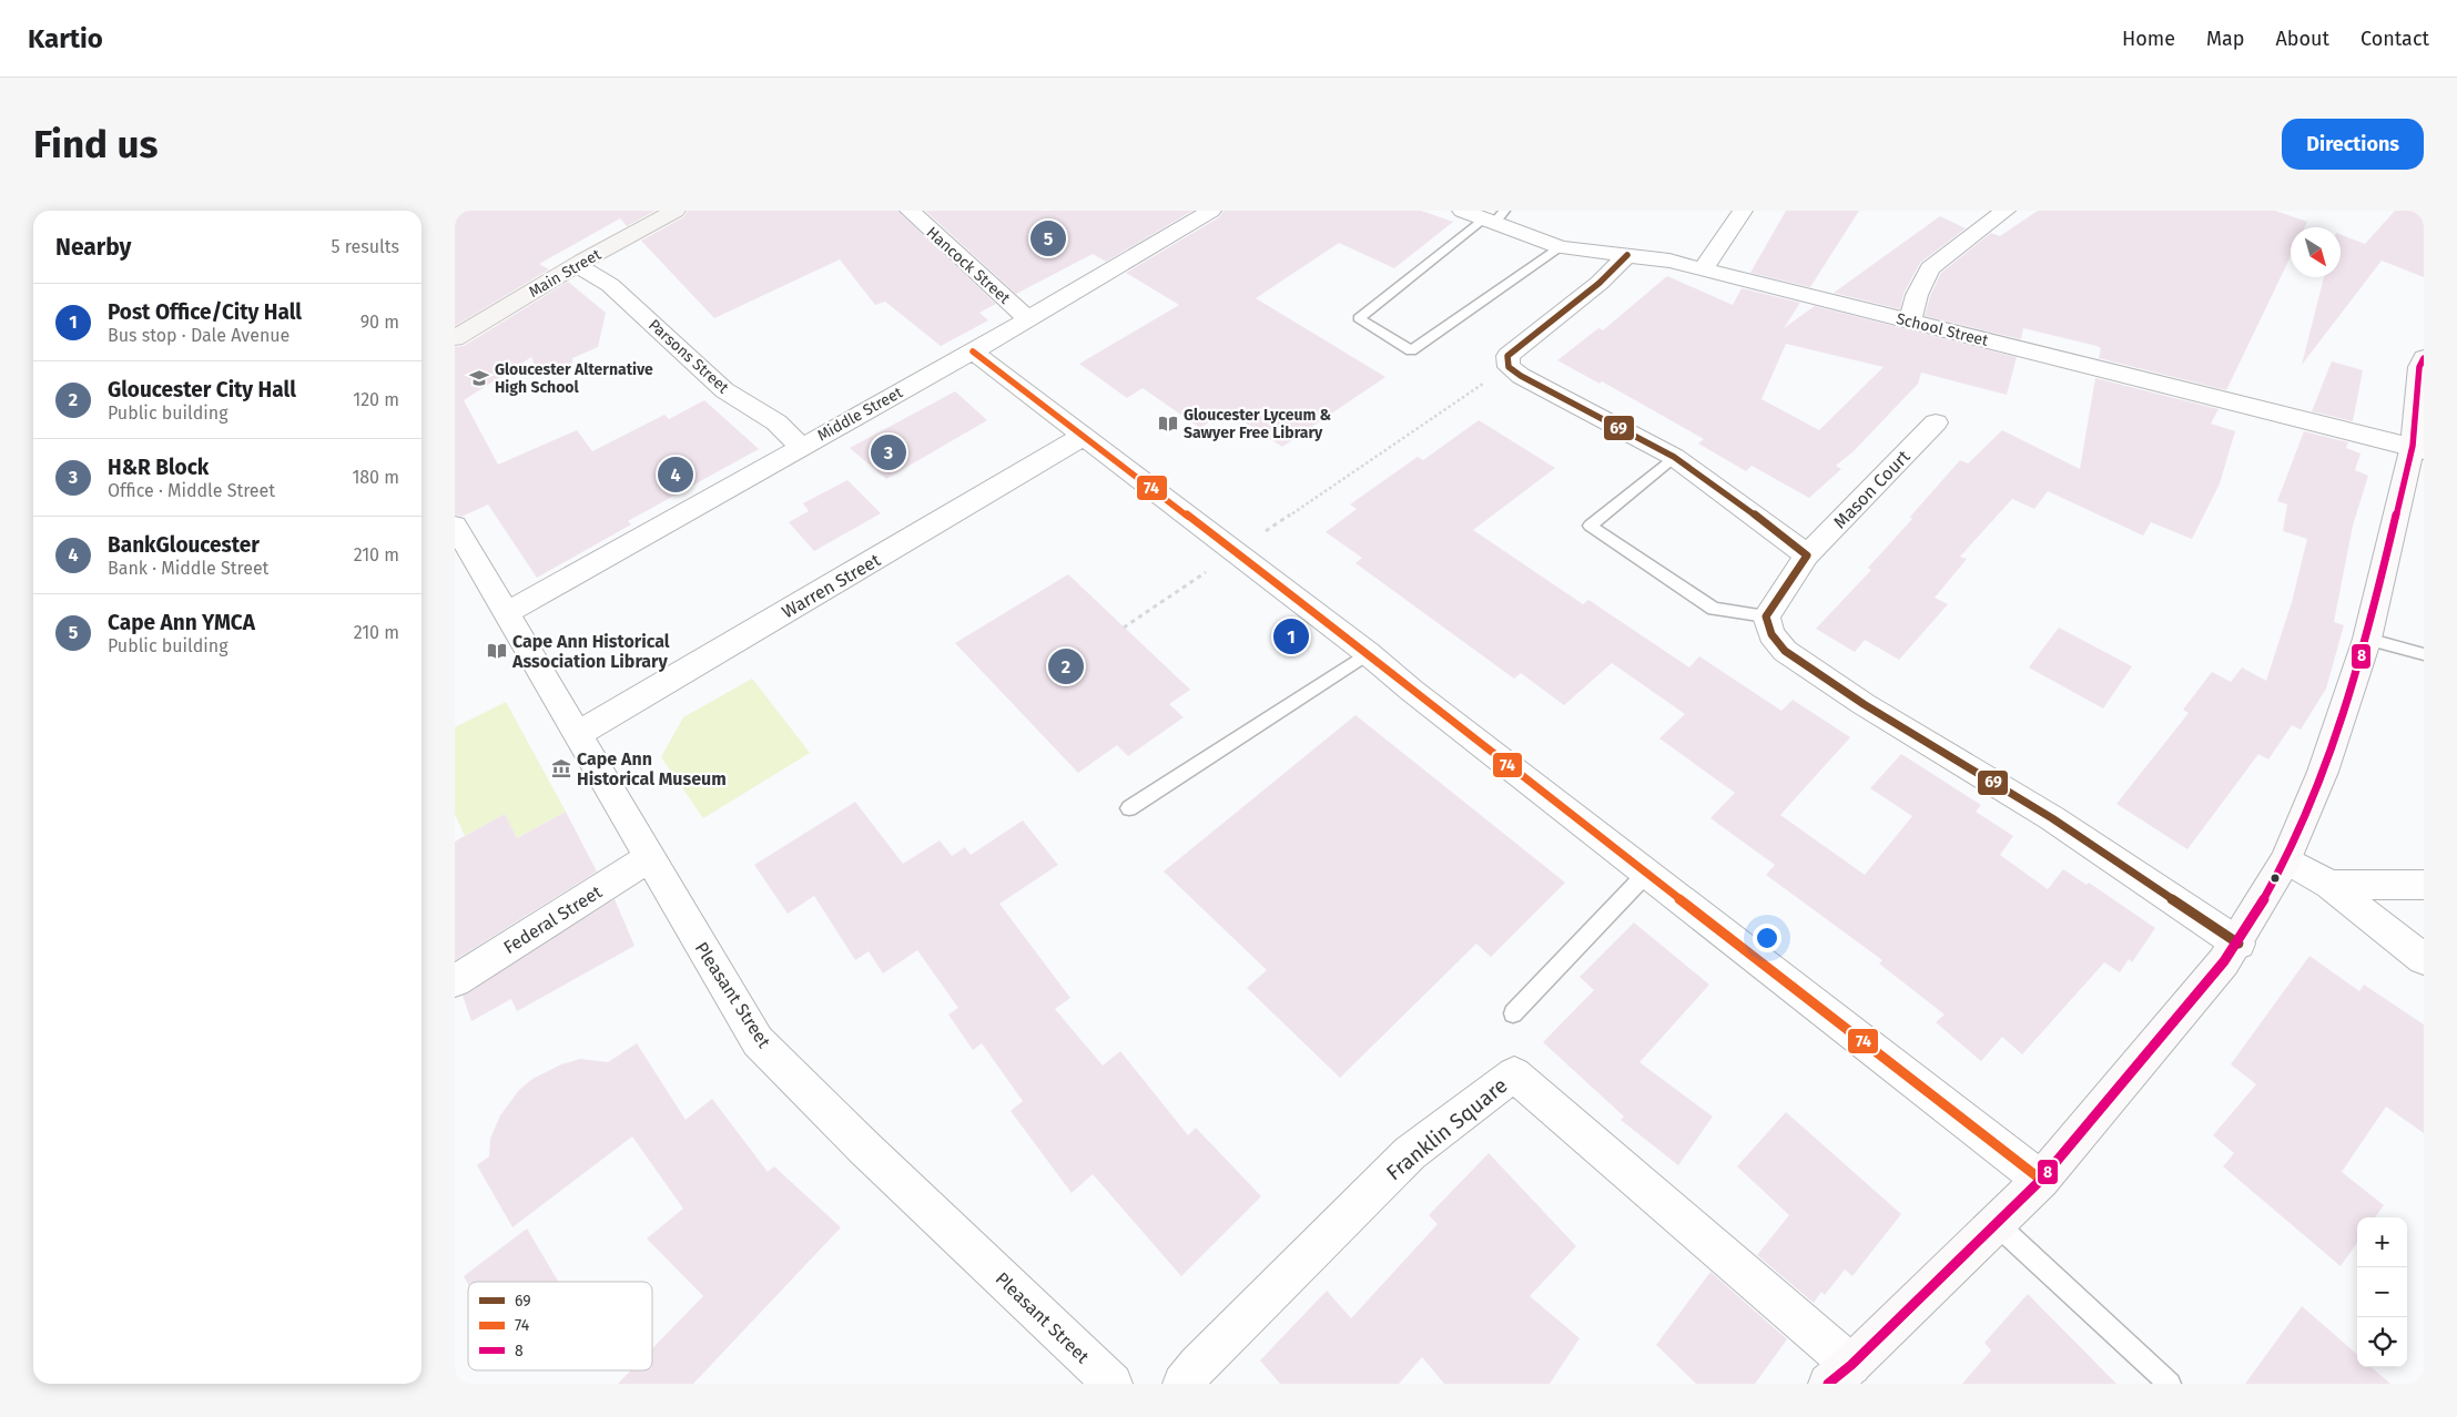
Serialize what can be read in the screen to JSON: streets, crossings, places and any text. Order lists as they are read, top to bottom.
{
  "streets": {
    "main road": ["Main Street"],
    "street": [
      "Hancock Street",
      "School Street",
      "Parsons Street",
      "Middle Street",
      "Mason Court",
      "Warren Street",
      "Federal Street",
      "Pleasant Street",
      "Franklin Square"
    ]
  },
  "crossings": [
    ["Hancock Street", "Middle Street"],
    ["Main Street", "Parsons Street"],
    ["Parsons Street", "Middle Street"],
    ["Middle Street", "Pleasant Street"],
    ["Warren Street", "Pleasant Street"],
    ["Federal Street", "Pleasant Street"]
  ],
  "places": {
    "school or university": ["Gloucester Alternative High School"],
    "library": ["Gloucester Lyceum & Sawyer Free Library", "Cape Ann Historical Association Library"],
    "museum": ["Cape Ann Historical Museum"]
  },
  "lines": ["transit line 69", "transit line 74", "transit line 8"],
  "legend": ["69", "74", "8"],
  "north": "bottom right",
  "page": {
    "header": "Kartio",
    "nav": [
      "Home",
      "Map",
      "About",
      "Contact"
    ],
    "buttons": "Directions",
    "title": "Find us",
    "heading": ["Nearby", "5 results"],
    "pins": [
      "5",
      "3",
      "4",
      "1",
      "2"
    ],
    "list": [
      {
        "mark": "1",
        "name": "Post Office/City Hall",
        "note": "Bus stop · Dale Avenue",
        "value": "90 m"
      },
      {
        "mark": "2",
        "name": "Gloucester City Hall",
        "note": "Public building",
        "value": "120 m"
      },
      {
        "mark": "3",
        "name": "H&R Block",
        "note": "Office · Middle Street",
        "value": "180 m"
      },
      {
        "mark": "4",
        "name": "BankGloucester",
        "note": "Bank · Middle Street",
        "value": "210 m"
      },
      {
        "mark": "5",
        "name": "Cape Ann YMCA",
        "note": "Public building",
        "value": "210 m"
      }
    ],
    "map_buttons": ["+", "−"]
  }
}
